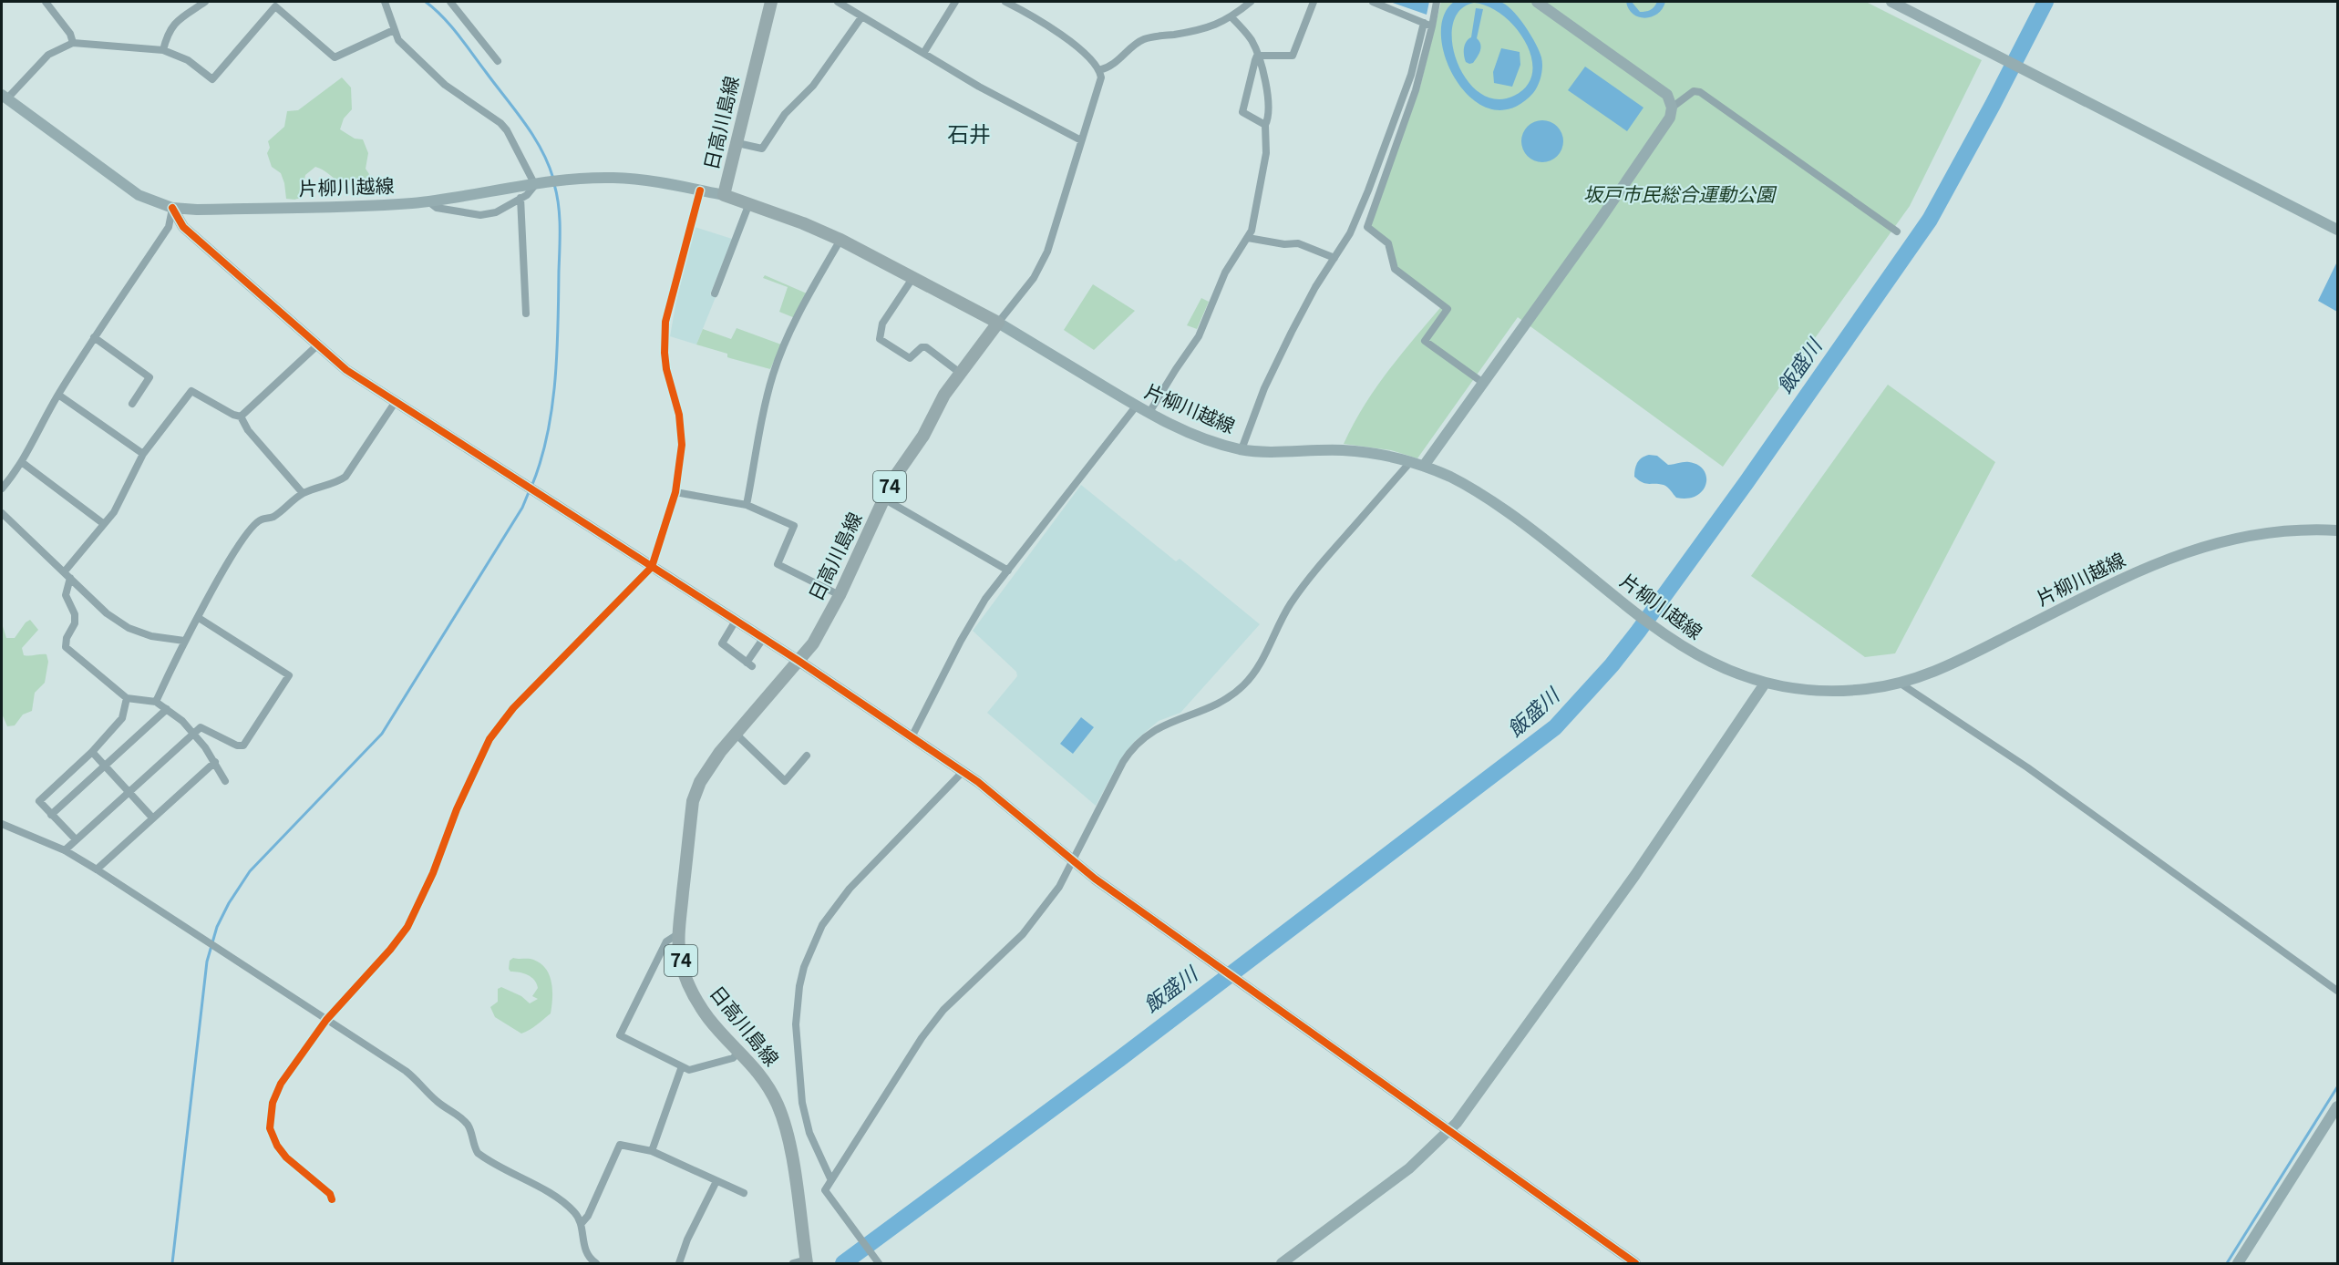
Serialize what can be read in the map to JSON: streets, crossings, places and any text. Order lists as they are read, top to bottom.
{
  "streets": {
    "main road": ["日高川島線", "74"],
    "street": ["片柳川越線"]
  },
  "crossings": [
    ["日高川島線", "片柳川越線"]
  ],
  "districts": ["石井"],
  "water": ["飯盛川"],
  "parks": ["坂戸市民総合運動公園"]
}
